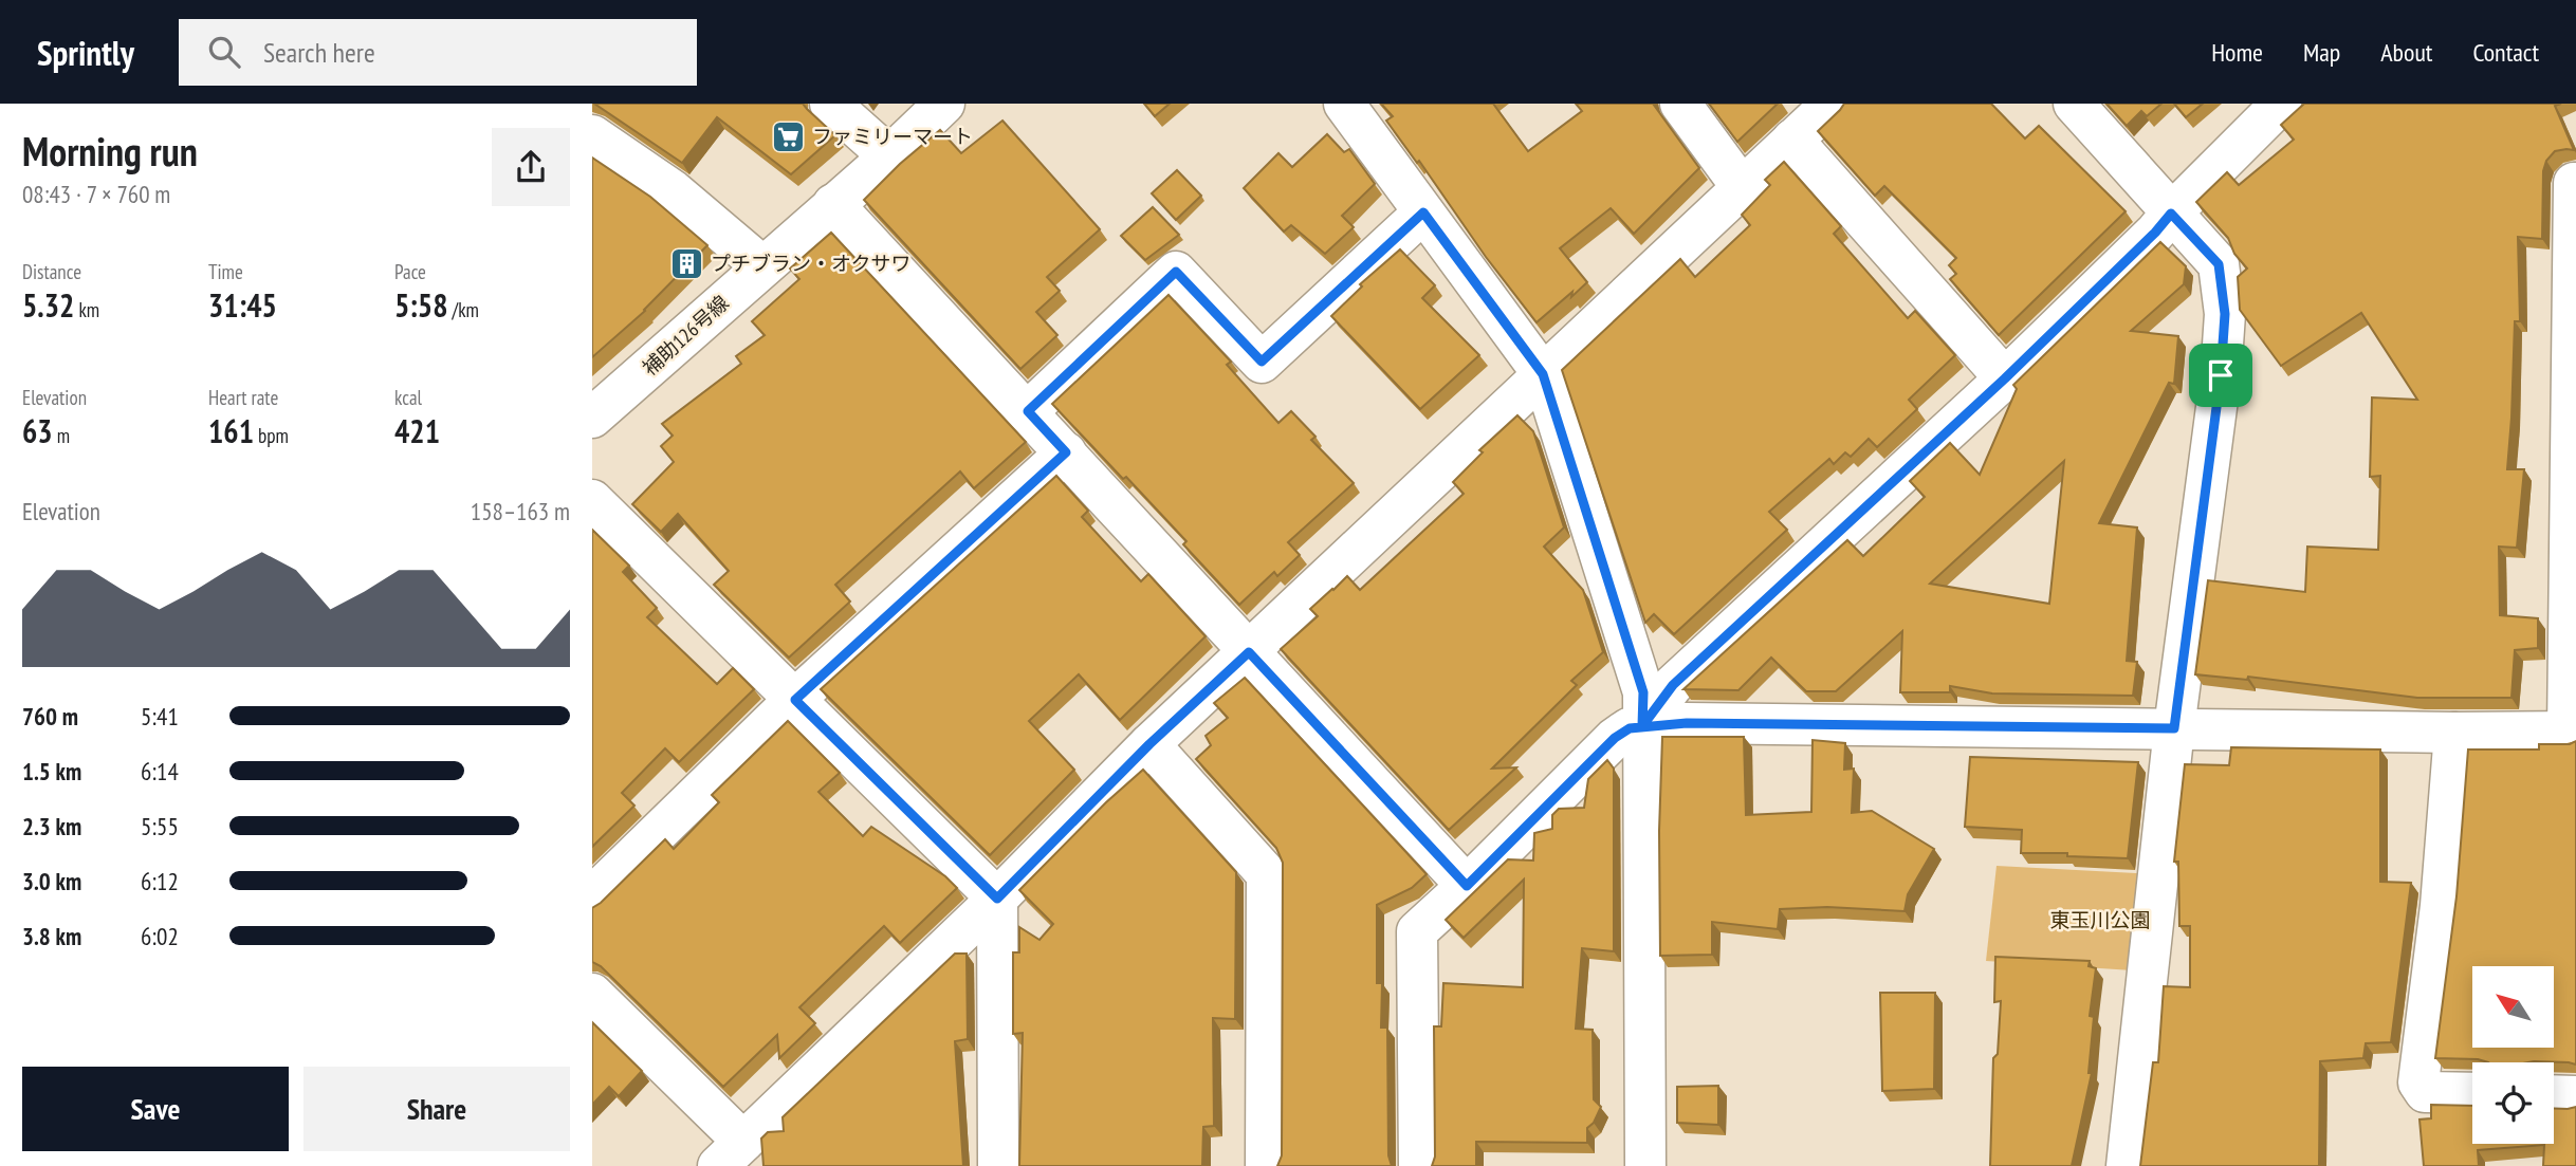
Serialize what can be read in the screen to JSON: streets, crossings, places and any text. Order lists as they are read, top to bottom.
{
  "streets": {
    "street": ["補助126号線"]
  },
  "parks": ["東玉川公園"],
  "places": {
    "supermarket": ["ファミリーマート"],
    "building": ["プチブラン・オクサワ"]
  },
  "north": "top left",
  "page": {
    "header": "Sprintly",
    "search": "Search here",
    "nav": [
      "Home",
      "Map",
      "About",
      "Contact"
    ],
    "heading": ["Morning run", "08:43 · 7 × 760 m"],
    "stats": [
      ["Distance", "5.32 km"],
      ["Time", "31:45"],
      ["Pace", "5:58 /km"],
      ["Elevation", "63 m"],
      ["Heart rate", "161 bpm"],
      ["kcal", "421"]
    ],
    "chart": ["Elevation", "158–163 m"],
    "list": [
      {
        "name": "760 m",
        "note": "5:41"
      },
      {
        "name": "1.5 km",
        "note": "6:14"
      },
      {
        "name": "2.3 km",
        "note": "5:55"
      },
      {
        "name": "3.0 km",
        "note": "6:12"
      },
      {
        "name": "3.8 km",
        "note": "6:02"
      }
    ],
    "buttons": ["Save", "Share"]
  }
}
